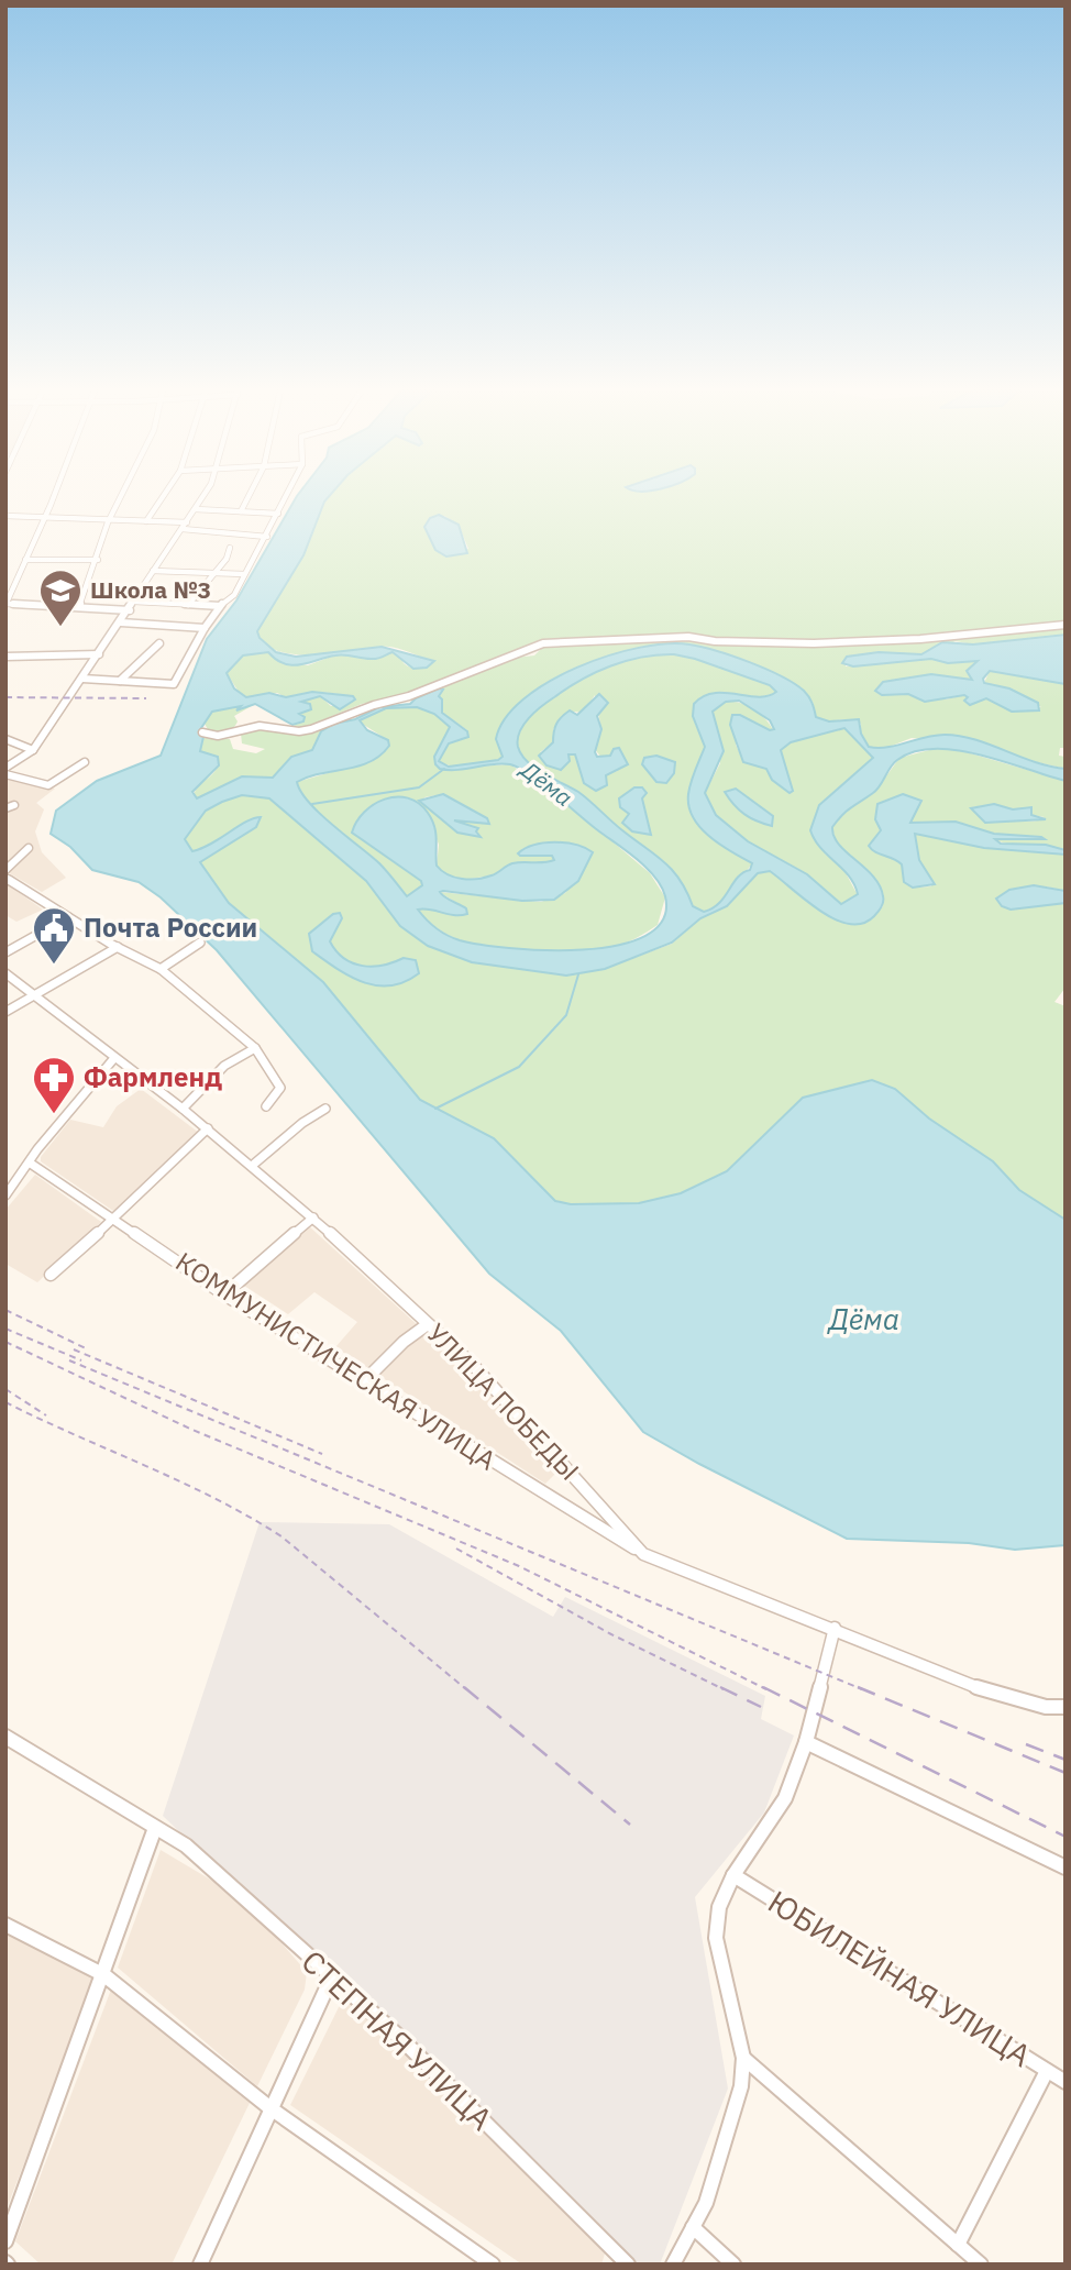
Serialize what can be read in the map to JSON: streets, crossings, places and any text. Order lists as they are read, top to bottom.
{
  "streets": {
    "street": [
      "КОММУНИСТИЧЕСКАЯ УЛИЦА",
      "УЛИЦА ПОБЕДЫ",
      "ЮБИЛЕЙНАЯ УЛИЦА",
      "СТЕПНАЯ УЛИЦА"
    ]
  },
  "crossings": [
    ["КОММУНИСТИЧЕСКАЯ УЛИЦА", "УЛИЦА ПОБЕДЫ"]
  ],
  "water": ["Дёма"],
  "places": {
    "school or university": ["Школа №3"],
    "public building": ["Почта России"],
    "pharmacy": ["Фармленд"]
  }
}
